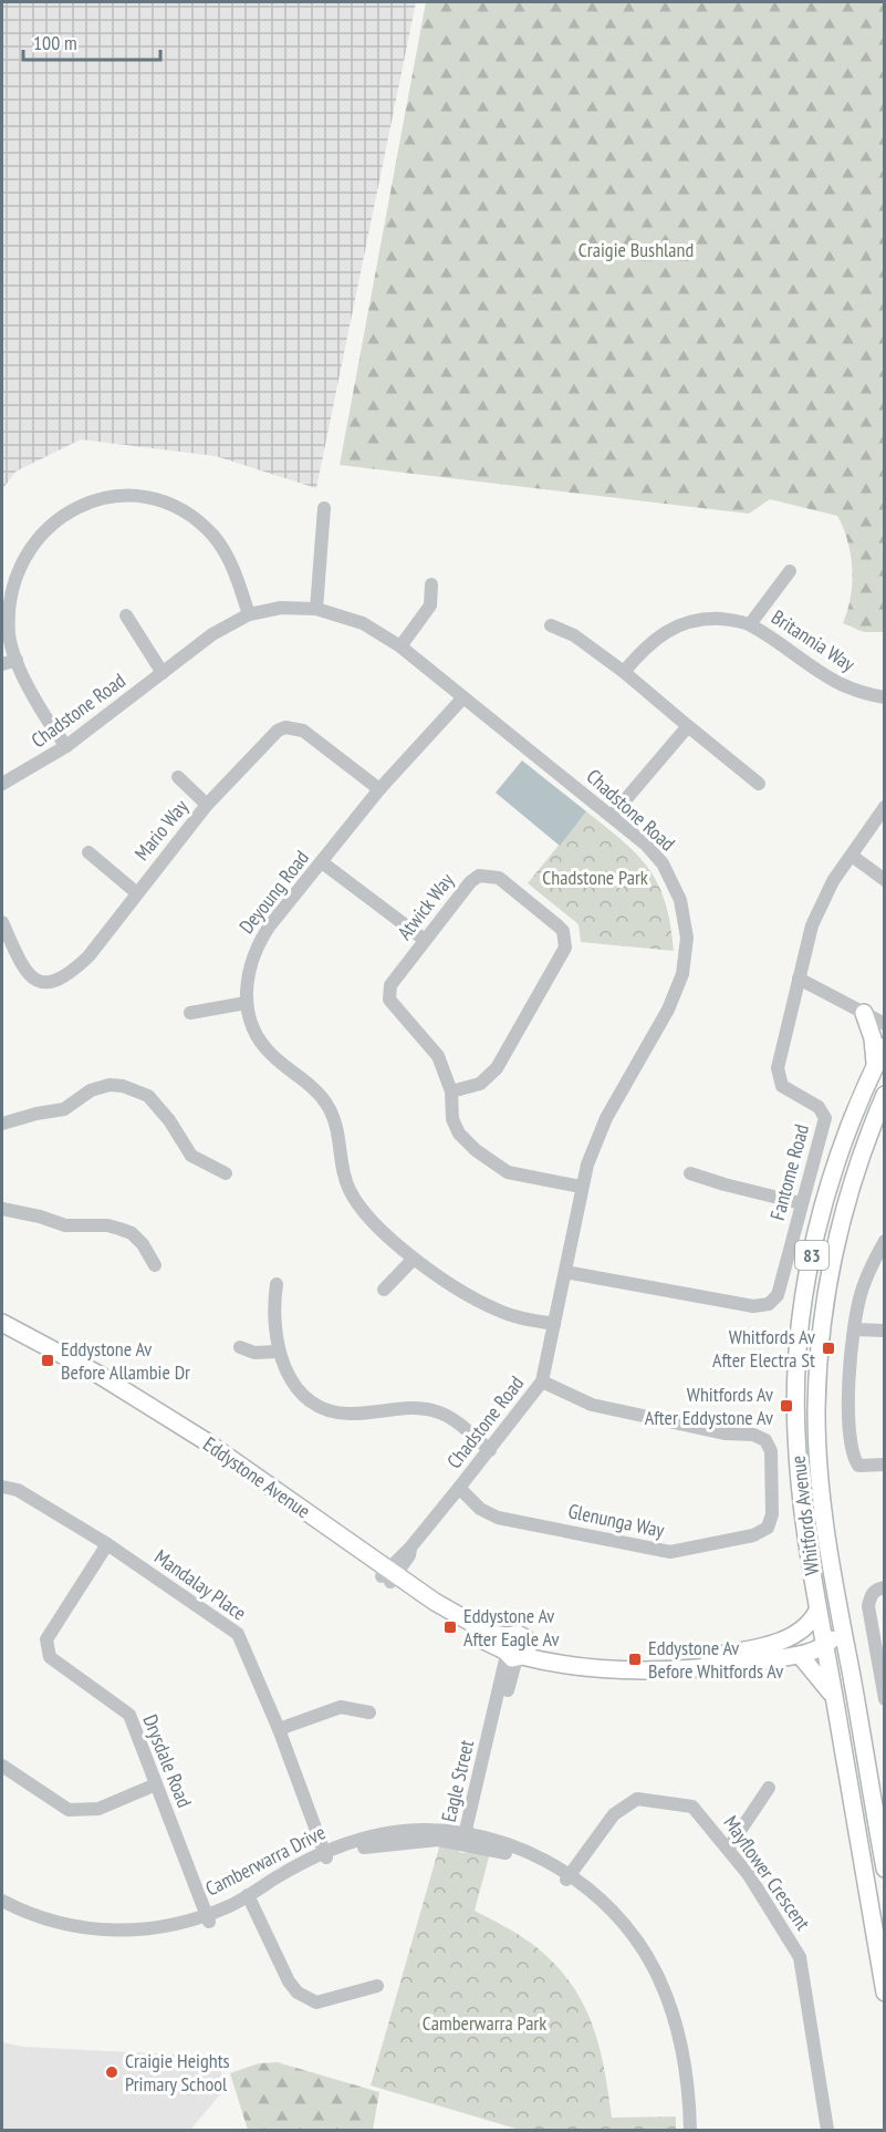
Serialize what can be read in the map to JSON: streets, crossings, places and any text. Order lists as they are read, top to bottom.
{
  "streets": {
    "main road": ["83", "Eddystone Avenue", "Whitfords Avenue"],
    "street": [
      "Britannia Way",
      "Chadstone Road",
      "Mario Way",
      "Deyoung Road",
      "Atwick Way",
      "Fantome Road",
      "Glenunga Way",
      "Mandalay Place",
      "Drysdale Road",
      "Eagle Street",
      "Camberwarra Drive",
      "Mayflower Crescent"
    ]
  },
  "crossings": [
    ["Chadstone Road", "Deyoung Road"],
    ["Chadstone Road", "Atwick Way"],
    ["Chadstone Road", "Fantome Road"],
    ["Chadstone Road", "Eddystone Avenue"],
    ["Chadstone Road", "Glenunga Way"],
    ["Mario Way", "Deyoung Road"],
    ["Eddystone Avenue", "Whitfords Avenue"],
    ["Eddystone Avenue", "Eagle Street"],
    ["Mandalay Place", "Drysdale Road"],
    ["Mandalay Place", "Camberwarra Drive"],
    ["Drysdale Road", "Camberwarra Drive"],
    ["Eagle Street", "Camberwarra Drive"],
    ["Camberwarra Drive", "Mayflower Crescent"]
  ],
  "parks": ["Craigie Bushland", "Chadstone Park", "Camberwarra Park"],
  "places": {
    "transit": [
      "Whitfords Av After Electra St",
      "Eddystone Av Before Allambie Dr",
      "Whitfords Av After Eddystone Av",
      "Eddystone Av After Eagle Av",
      "Eddystone Av Before Whitfords Av"
    ],
    "other": ["Craigie Heights Primary School"]
  },
  "scale_bar": "100 m"
}
